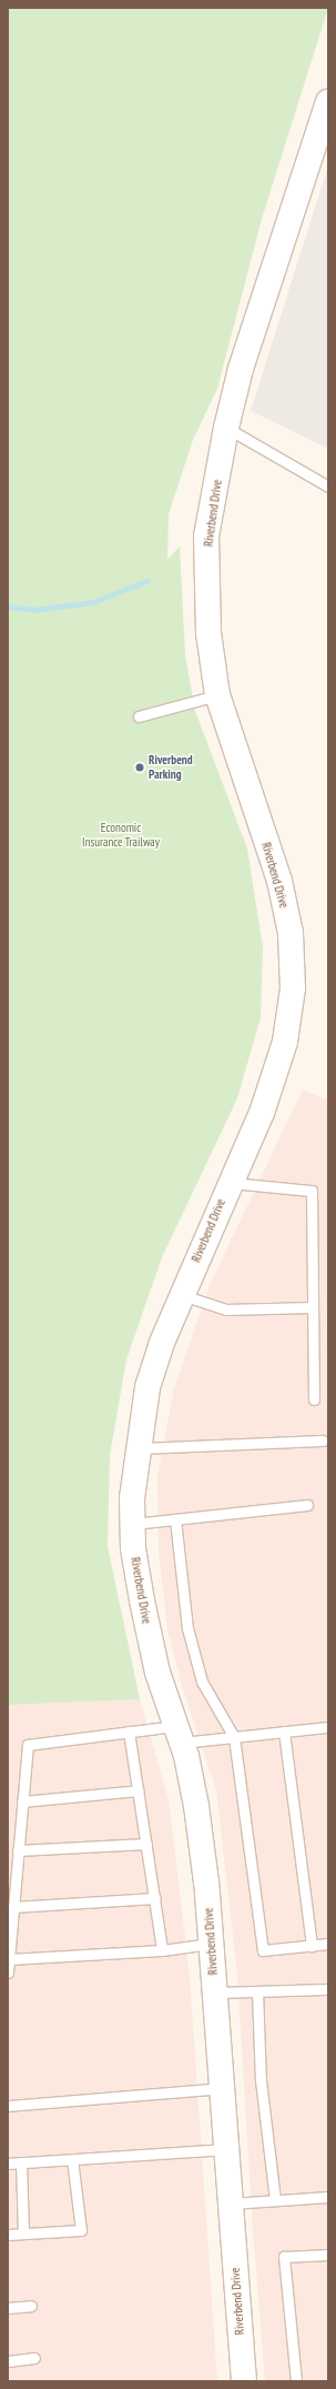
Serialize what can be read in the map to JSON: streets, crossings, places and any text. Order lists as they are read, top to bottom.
{
  "streets": {
    "street": ["Riverbend Drive"]
  },
  "parks": ["Economic Insurance Trailway"],
  "places": ["Riverbend Parking"]
}
